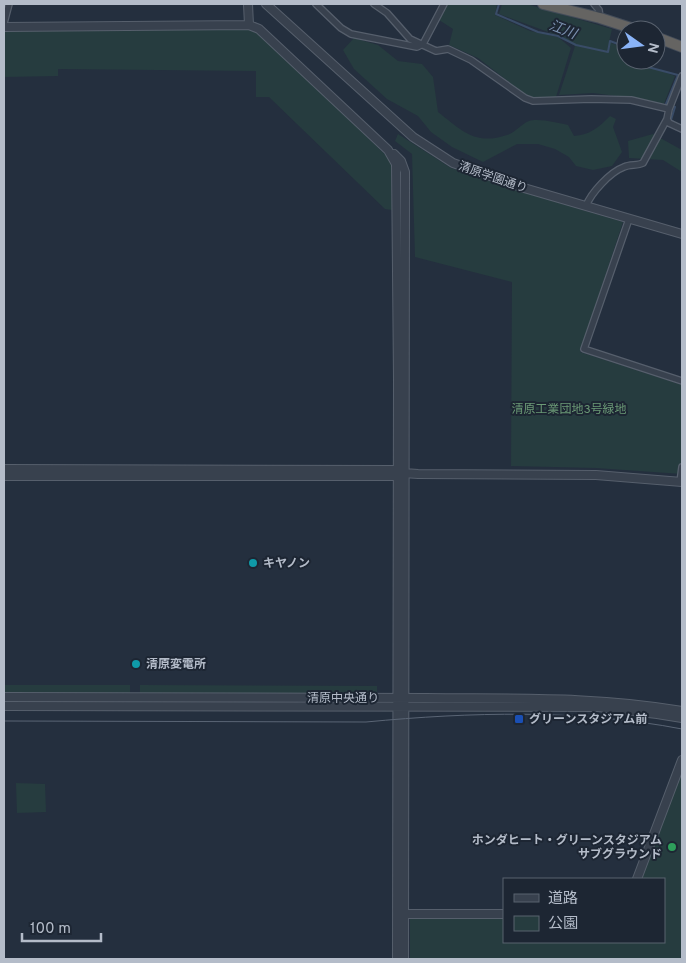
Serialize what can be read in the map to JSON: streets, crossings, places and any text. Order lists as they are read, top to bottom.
{
  "streets": {
    "street": ["清原学園通り", "清原中央通り"]
  },
  "water": ["江川"],
  "parks": ["清原工業団地3号緑地"],
  "places": {
    "other": ["キヤノン", "清原変電所", "ホンダヒート・グリーンスタジアム サブグラウンド"],
    "transit": ["グリーンスタジアム前"]
  },
  "legend": ["道路", "公園"],
  "scale_bar": "100 m",
  "north": "right"
}
